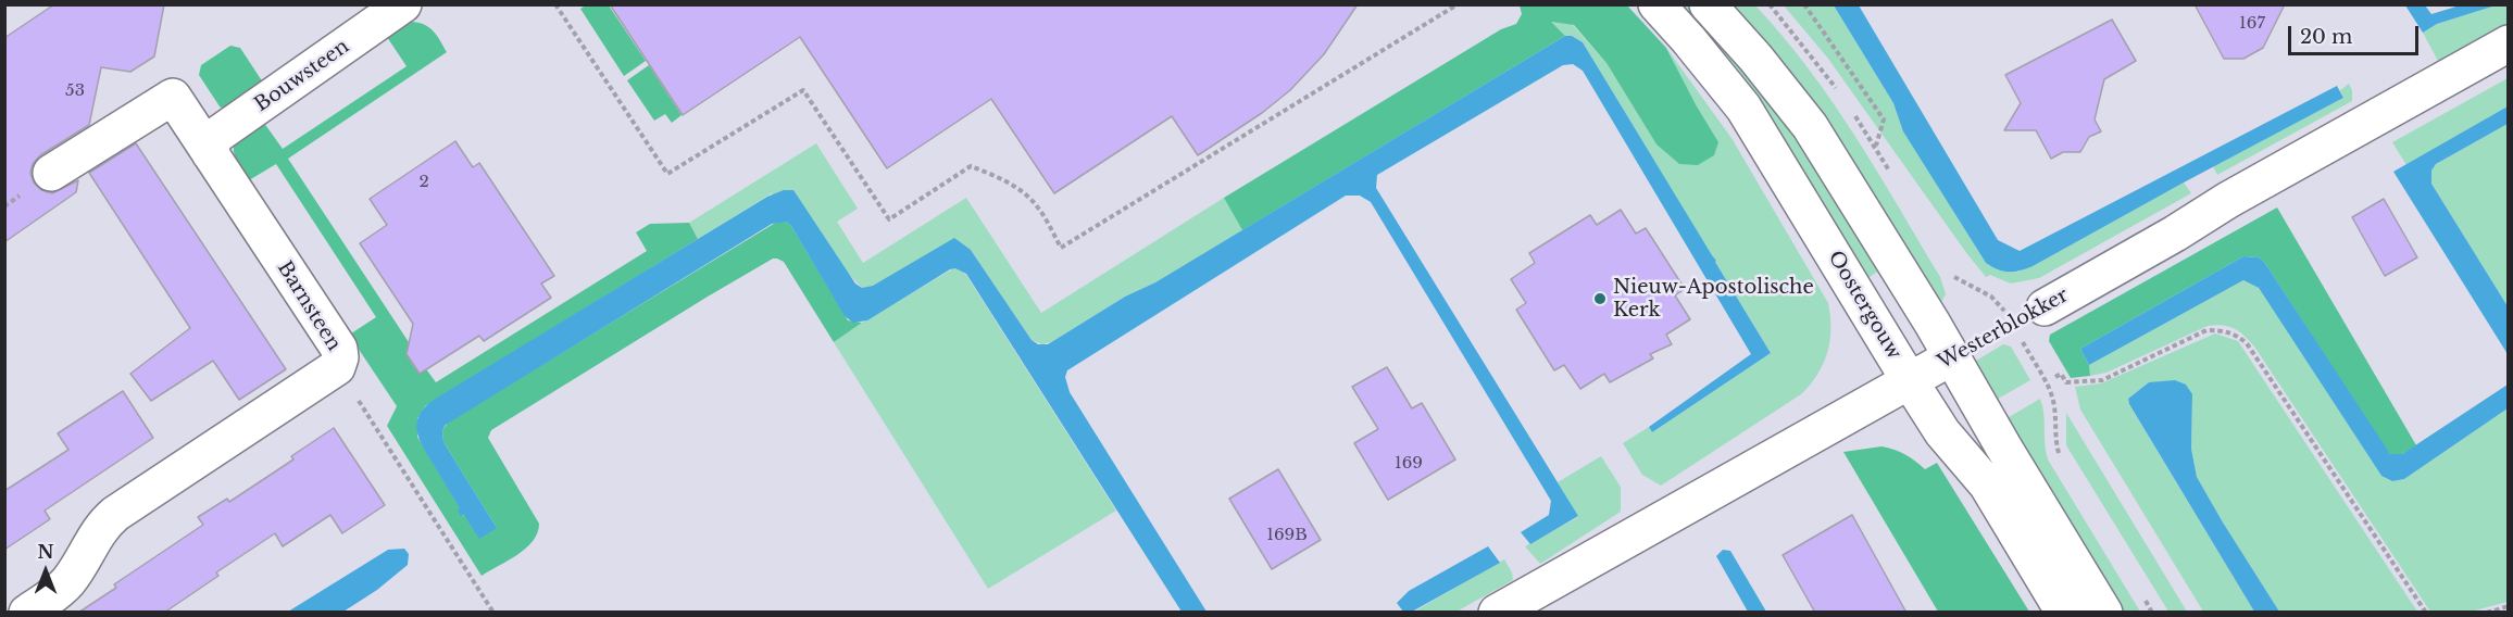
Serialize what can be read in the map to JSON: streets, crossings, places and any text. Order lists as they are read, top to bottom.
{
  "streets": {
    "street": [
      "Bouwsteen",
      "Oostergouw",
      "Barnsteen",
      "Westerblokker"
    ]
  },
  "crossings": [
    ["Bouwsteen", "Barnsteen"],
    ["Oostergouw", "Westerblokker"]
  ],
  "places": ["Nieuw-Apostolische Kerk"],
  "house_numbers": [
    "167",
    "53",
    "2",
    "169",
    "169B"
  ],
  "scale_bar": "20 m",
  "north": "top"
}
